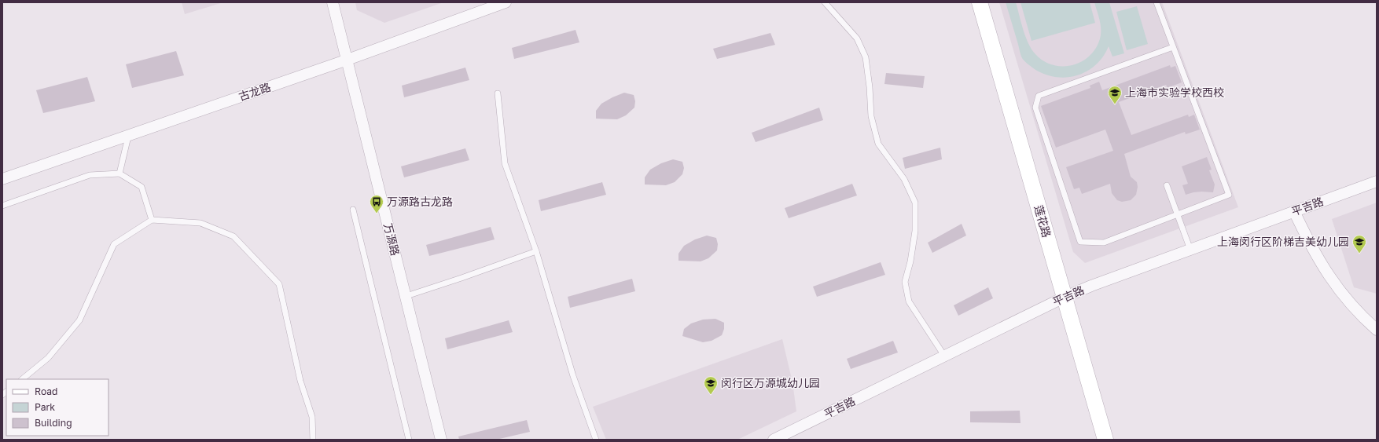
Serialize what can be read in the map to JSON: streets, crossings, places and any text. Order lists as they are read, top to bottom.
{
  "streets": {
    "main road": ["莲花路"],
    "street": ["古龙路", "平吉路", "万源路"]
  },
  "crossings": [
    ["古龙路", "万源路"],
    ["平吉路", "莲花路"]
  ],
  "places": {
    "school or university": ["上海市实验学校西校", "上海闵行区阶梯吉美幼儿园", "闵行区万源城幼儿园"],
    "bus stop": ["万源路古龙路"]
  },
  "legend": ["Road", "Park", "Building"]
}
